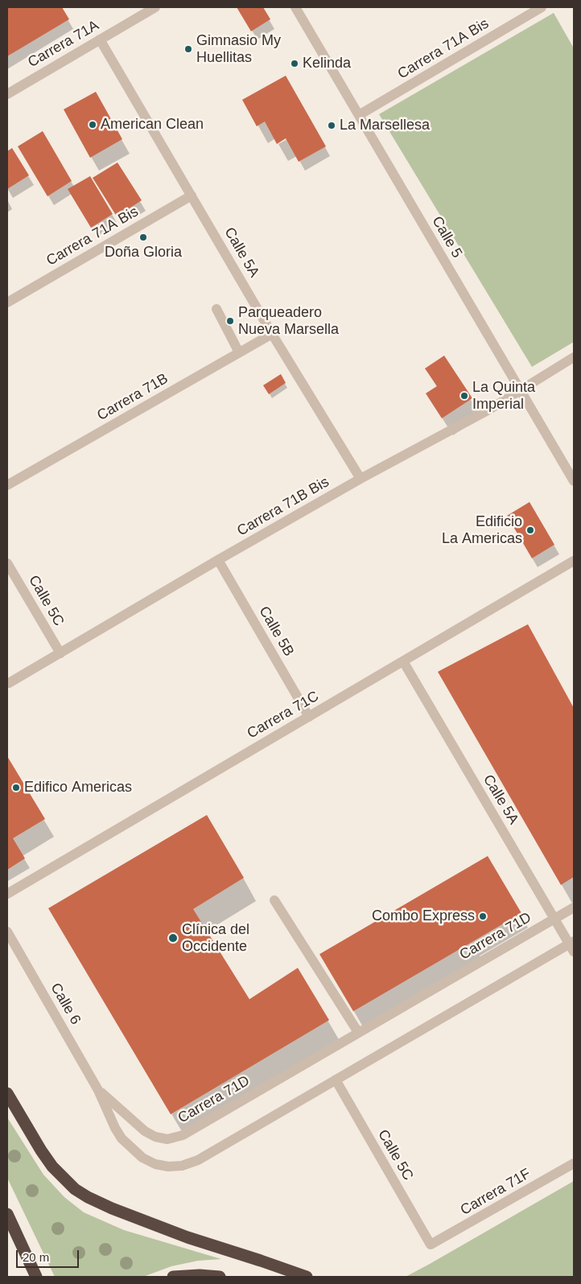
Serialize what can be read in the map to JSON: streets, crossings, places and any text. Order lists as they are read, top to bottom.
{
  "streets": {
    "street": [
      "Carrera 71A",
      "Carrera 71A Bis",
      "Calle 5",
      "Calle 5A",
      "Carrera 71B",
      "Carrera 71B Bis",
      "Calle 5C",
      "Calle 5B",
      "Carrera 71C",
      "Carrera 71D",
      "Calle 6",
      "Carrera 71F"
    ]
  },
  "crossings": [
    ["Carrera 71A", "Calle 5A"],
    ["Carrera 71A Bis", "Calle 5"],
    ["Carrera 71A Bis", "Calle 5A"],
    ["Calle 5", "Carrera 71B Bis"],
    ["Calle 5A", "Carrera 71B"],
    ["Calle 5A", "Carrera 71B Bis"],
    ["Calle 5A", "Carrera 71C"],
    ["Calle 5A", "Carrera 71D"],
    ["Carrera 71B Bis", "Calle 5C"],
    ["Carrera 71B Bis", "Calle 5B"],
    ["Calle 5C", "Carrera 71F"],
    ["Calle 5B", "Carrera 71C"],
    ["Carrera 71D", "Calle 6"]
  ],
  "places": [
    "Gimnasio My Huellitas",
    "Kelinda",
    "American Clean",
    "La Marsellesa",
    "Doña Gloria",
    "Parqueadero Nueva Marsella",
    "La Quinta Imperial",
    "Edificio La Americas",
    "Edifico Americas",
    "Combo Express",
    "Clínica del Occidente"
  ],
  "scale_bar": "20 m"
}
